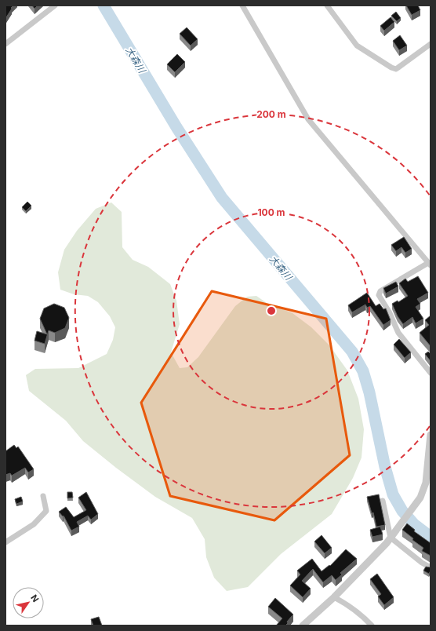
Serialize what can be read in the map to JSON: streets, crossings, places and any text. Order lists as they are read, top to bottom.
{
  "water": ["大森川"],
  "north": "top right",
  "rings": ["200 m", "100 m"]
}
